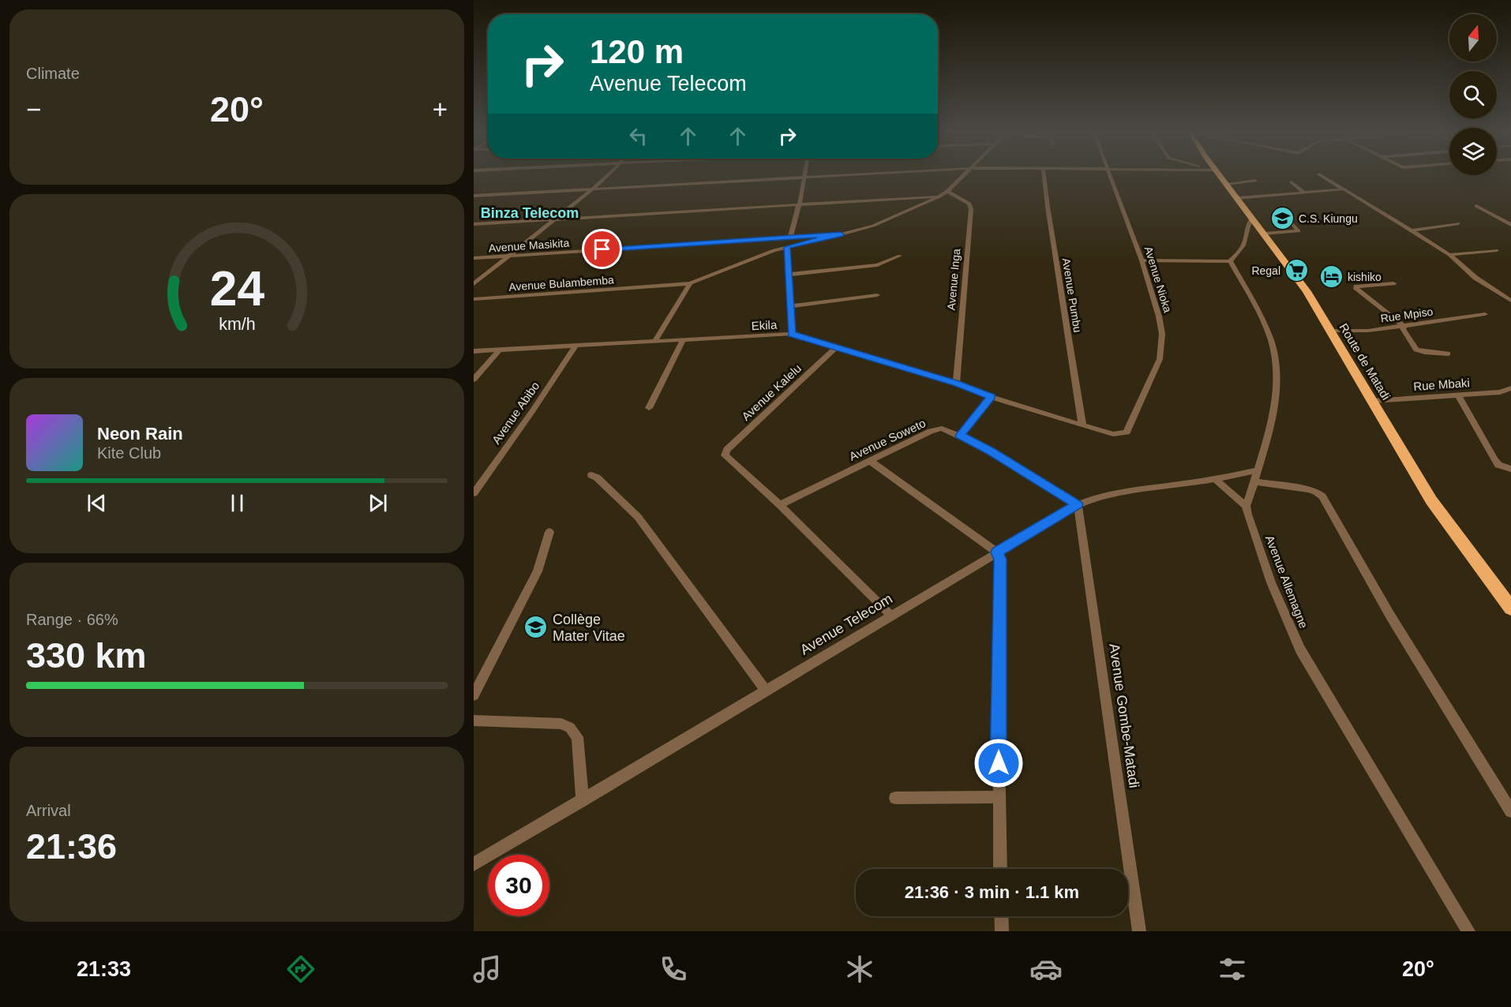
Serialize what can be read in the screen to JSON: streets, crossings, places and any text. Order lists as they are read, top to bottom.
{
  "streets": {
    "highway": ["Route de Matadi"],
    "street": [
      "Avenue Masikita",
      "Avenue Inga",
      "Avenue Nioka",
      "Avenue Bulambemba",
      "Avenue Pumbu",
      "Rue Mpiso",
      "Ekila",
      "Rue Mbaki",
      "Avenue Kalelu",
      "Avenue Abibo",
      "Avenue Soweto",
      "Avenue Allemagne",
      "Avenue Telecom",
      "Avenue Gombe-Matadi"
    ]
  },
  "crossings": [
    ["Avenue Masikita", "Avenue Inga"],
    ["Avenue Masikita", "Avenue Bulambemba"],
    ["Avenue Inga", "Ekila"],
    ["Avenue Nioka", "Ekila"],
    ["Avenue Pumbu", "Ekila"],
    ["Rue Mpiso", "Route de Matadi"],
    ["Ekila", "Avenue Kalelu"],
    ["Ekila", "Avenue Abibo"],
    ["Route de Matadi", "Rue Mbaki"],
    ["Avenue Kalelu", "Avenue Soweto"],
    ["Avenue Soweto", "Avenue Telecom"],
    ["Avenue Soweto", "Avenue Gombe-Matadi"],
    ["Avenue Telecom", "Avenue Gombe-Matadi"]
  ],
  "districts": ["Binza Telecom"],
  "places": {
    "school or university": ["C.S. Kiungu", "Collège Mater Vitae"],
    "supermarket": ["Regal"],
    "hotel": ["kishiko"]
  },
  "north": "top",
  "page": {
    "tile": [
      "Climate",
      ["Range · 66%", "330 km"],
      ["Arrival", "21:36"]
    ],
    "turn": ["120 m", "Avenue Telecom"],
    "heat": ["−", "20°", "+"],
    "song": ["Neon Rain", "Kite Club"],
    "limit": "30",
    "trip": "21:36 · 3 min · 1.1 km",
    "tabs": ["21:33", "20°"],
    "gauge": ["24", "km/h"]
  }
}
